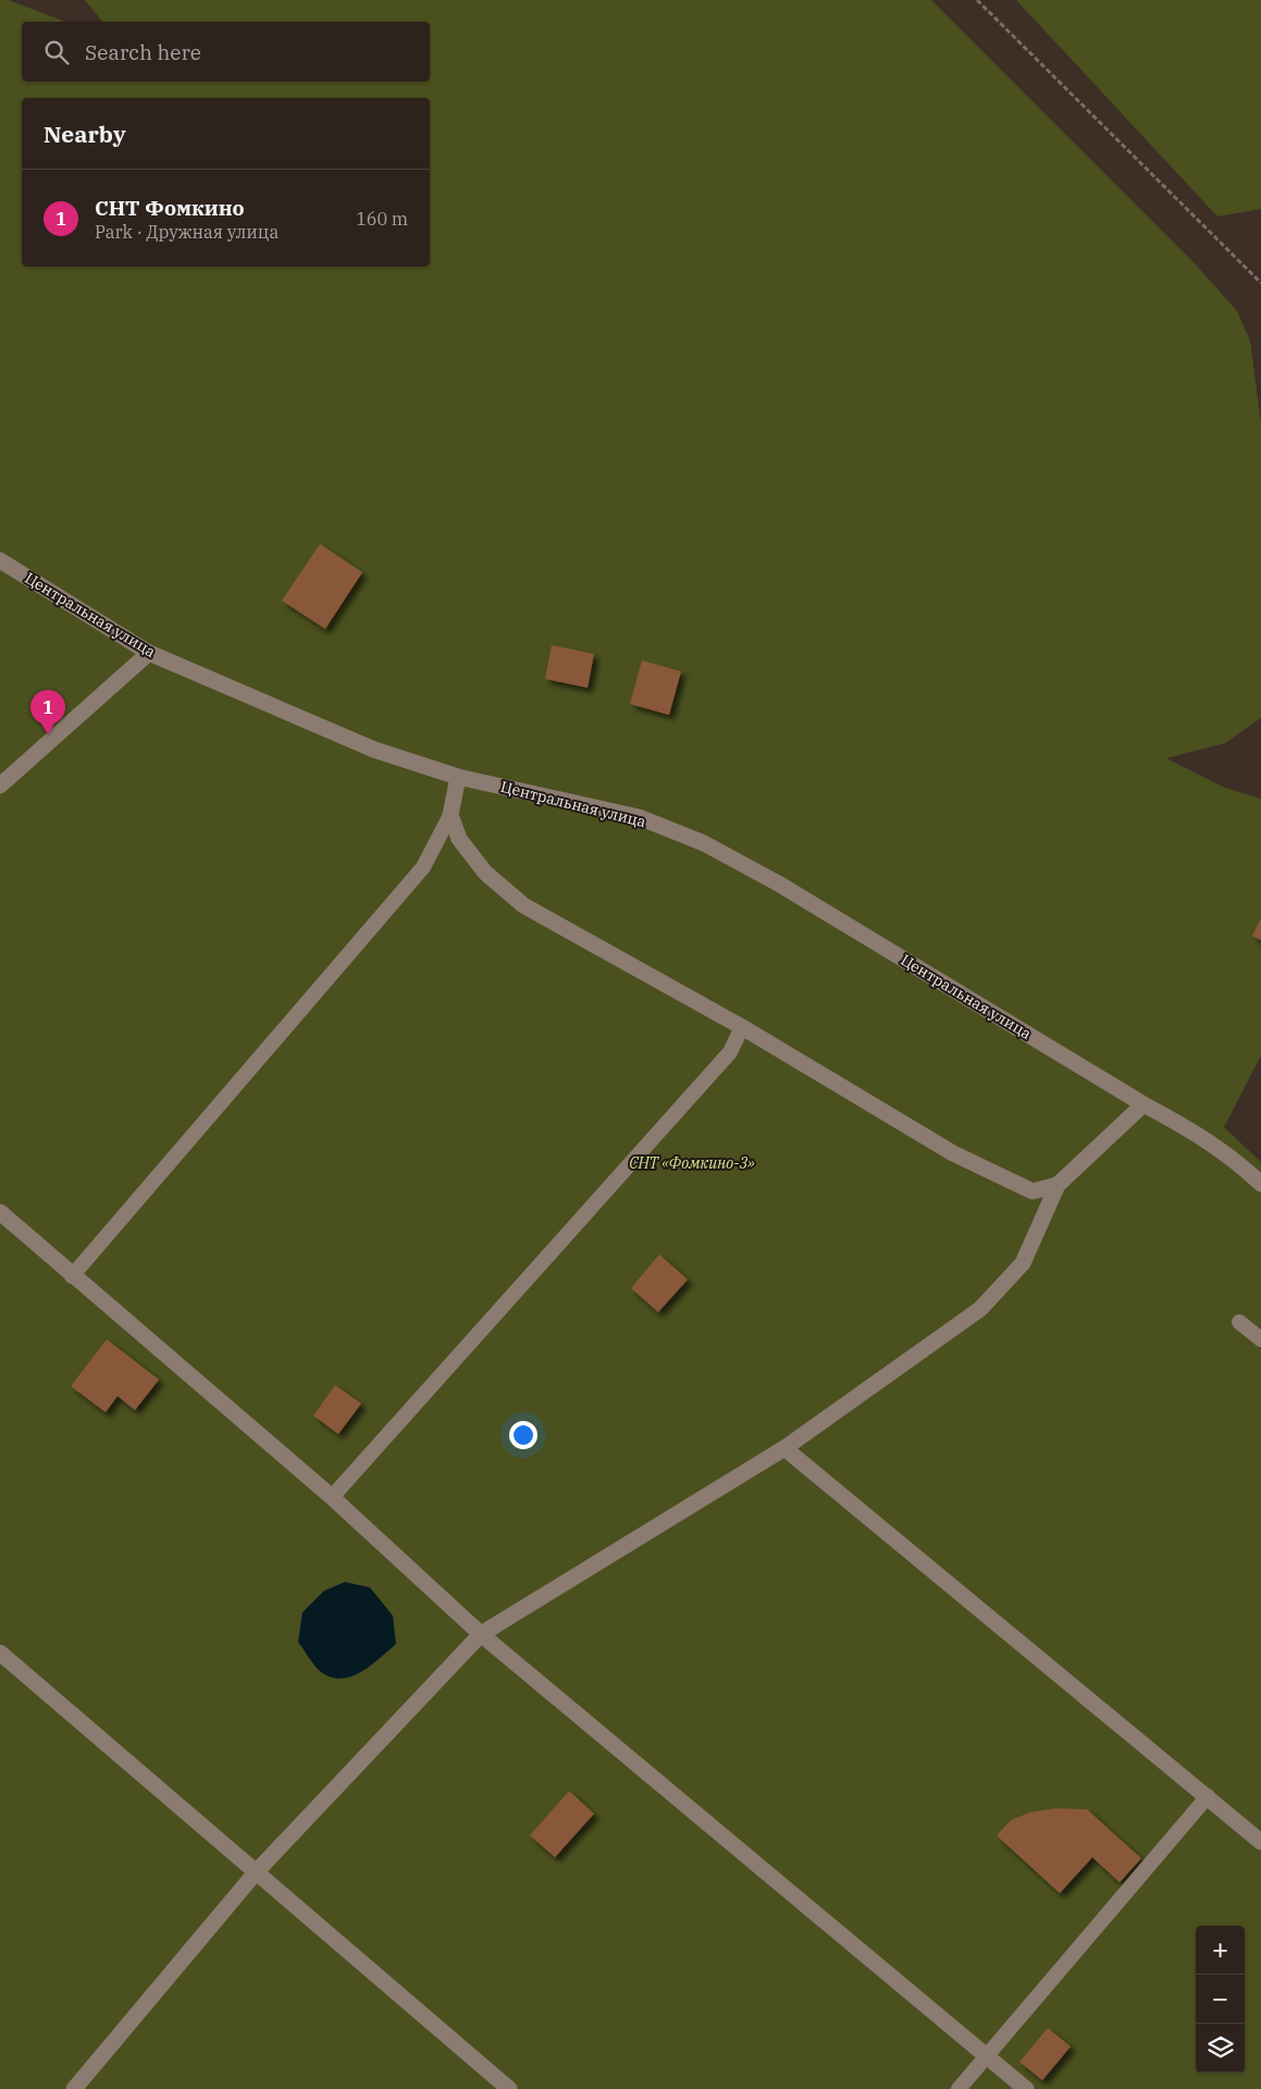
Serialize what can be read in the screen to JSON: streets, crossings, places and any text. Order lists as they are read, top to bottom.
{
  "streets": {
    "street": ["Центральная улица"]
  },
  "parks": ["СНТ «Фомкино-3»"],
  "page": {
    "search": "Search here",
    "heading": "Nearby",
    "list": [
      {
        "mark": "1",
        "name": "СНТ Фомкино",
        "note": "Park · Дружная улица",
        "value": "160 m"
      }
    ],
    "pins": "1",
    "map_buttons": ["+", "−"]
  }
}
